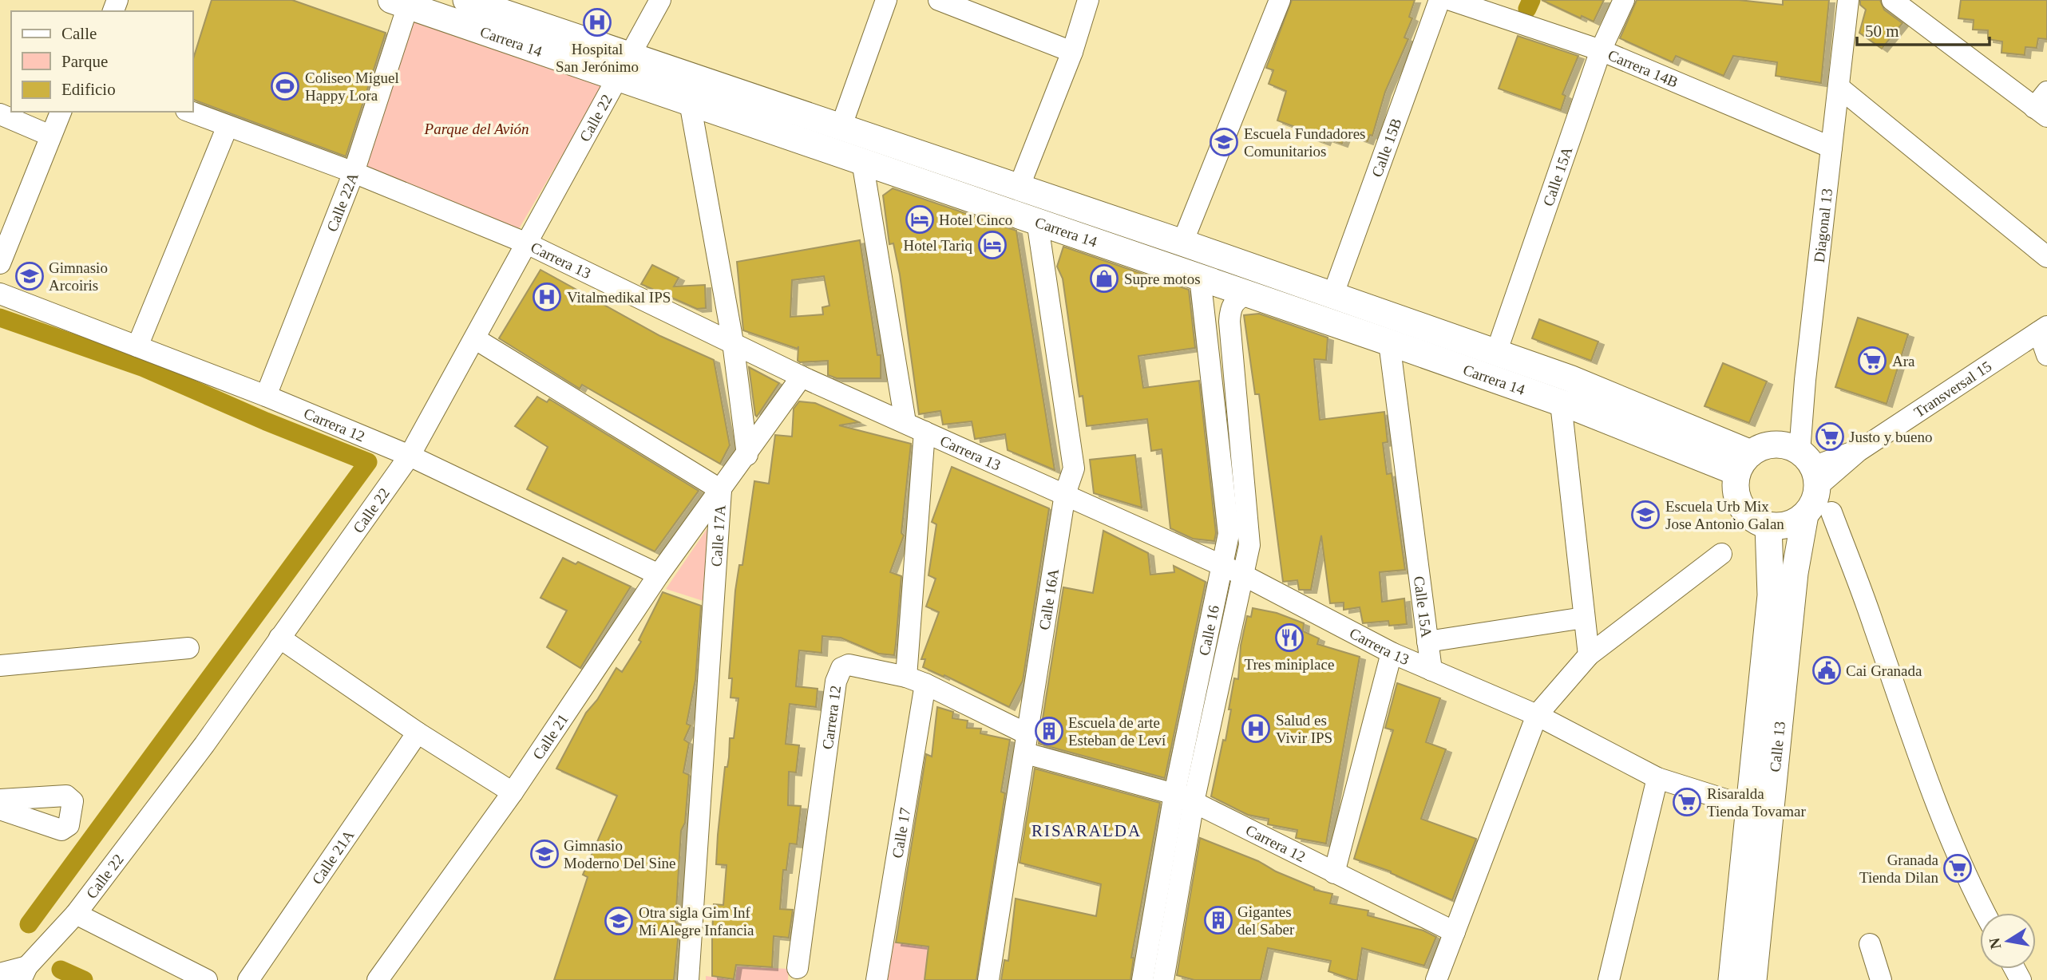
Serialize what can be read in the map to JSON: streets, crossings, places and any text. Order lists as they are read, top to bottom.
{
  "streets": {
    "main road": ["Carrera 14", "Calle 13"],
    "street": [
      "Carrera 14B",
      "Calle 22",
      "Calle 15B",
      "Calle 15A",
      "Calle 22A",
      "Diagonal 13",
      "Carrera 13",
      "Transversal 15",
      "Carrera 12",
      "Calle 17A",
      "Calle 16A",
      "Calle 16",
      "Calle 21",
      "Calle 17",
      "Calle 21A"
    ]
  },
  "crossings": [
    ["Carrera 14", "Calle 22"],
    ["Carrera 14", "Calle 15B"],
    ["Carrera 14", "Calle 15A"],
    ["Carrera 14", "Calle 22A"],
    ["Carrera 14", "Diagonal 13"],
    ["Carrera 14", "Transversal 15"],
    ["Carrera 14", "Calle 16A"],
    ["Carrera 14", "Calle 16"],
    ["Carrera 14", "Calle 13"],
    ["Carrera 14B", "Calle 15A"],
    ["Carrera 14B", "Diagonal 13"],
    ["Calle 22", "Carrera 13"],
    ["Calle 22", "Carrera 12"],
    ["Calle 15A", "Carrera 13"],
    ["Calle 22A", "Carrera 13"],
    ["Calle 22A", "Carrera 12"],
    ["Diagonal 13", "Transversal 15"],
    ["Diagonal 13", "Calle 13"],
    ["Carrera 13", "Calle 17A"],
    ["Carrera 13", "Calle 16A"],
    ["Carrera 13", "Calle 16"],
    ["Carrera 13", "Calle 13"],
    ["Carrera 13", "Calle 17"],
    ["Transversal 15", "Calle 13"],
    ["Carrera 12", "Calle 16A"],
    ["Carrera 12", "Calle 16"],
    ["Carrera 12", "Calle 21"],
    ["Carrera 12", "Calle 17"],
    ["Calle 17A", "Calle 21"]
  ],
  "districts": ["RISARALDA"],
  "parks": ["Parque del Avión"],
  "places": {
    "hospital": ["Hospital San Jerónimo", "Vitalmedikal IPS", "Salud es Vivir IPS"],
    "sports": ["Coliseo Miguel Happy Lora"],
    "school or university": [
      "Escuela Fundadores Comunitarios",
      "Gimnasio Arcoiris",
      "Escuela Urb Mix Jose Antonio Galan",
      "Gimnasio Moderno Del Sine",
      "Otra sigla Gim Inf Mi Alegre Infancia"
    ],
    "hotel": ["Hotel Cinco", "Hotel Tariq"],
    "shop": ["Supre motos"],
    "supermarket": [
      "Ara",
      "Justo y bueno",
      "Risaralda Tienda Tovamar",
      "Granada Tienda Dilan"
    ],
    "restaurant": ["Tres miniplace"],
    "public building": ["Cai Granada"],
    "building": ["Escuela de arte Esteban de Leví", "Gigantes del Saber"]
  },
  "legend": ["Calle", "Parque", "Edificio"],
  "scale_bar": "50 m",
  "north": "left"
}
